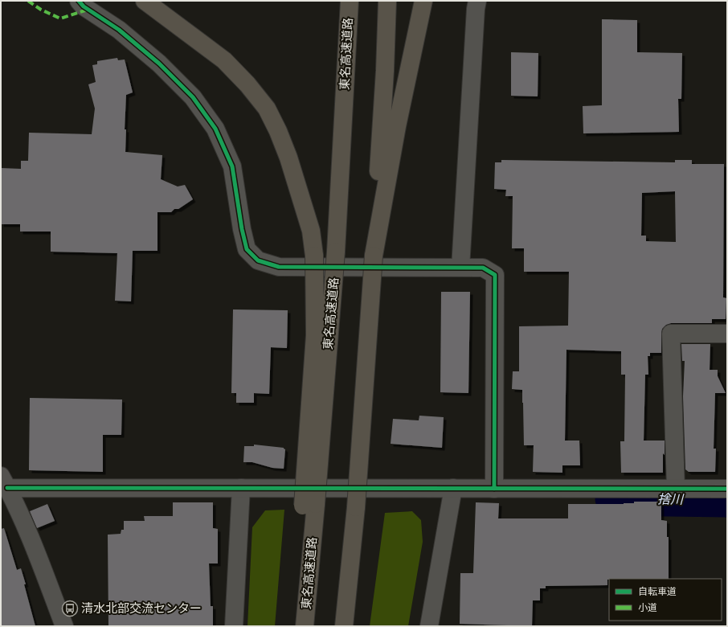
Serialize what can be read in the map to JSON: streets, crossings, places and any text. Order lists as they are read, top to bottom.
{
  "streets": {
    "highway": ["東名高速道路"]
  },
  "water": ["捨川"],
  "places": {
    "bus stop": ["清水北部交流センター"]
  },
  "legend": ["自転車道", "小道"]
}
